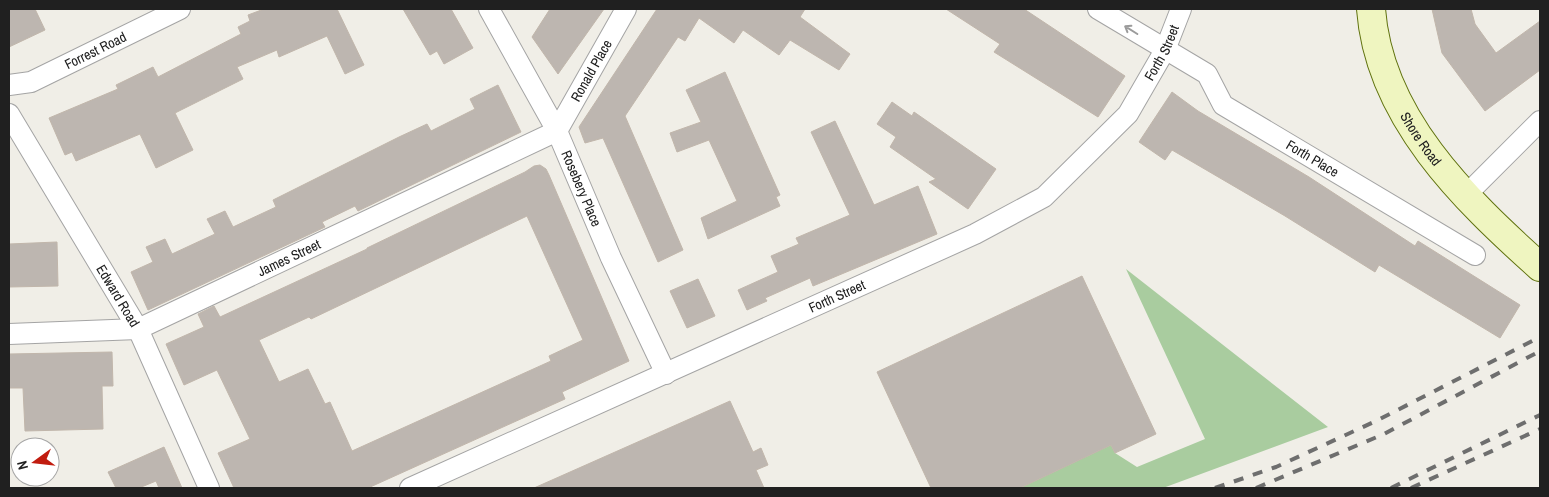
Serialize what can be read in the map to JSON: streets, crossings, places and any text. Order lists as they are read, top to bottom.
{
  "streets": {
    "street": [
      "Forrest Road",
      "Forth Street",
      "Ronald Place",
      "Shore Road",
      "Forth Place",
      "Rosebery Place",
      "James Street",
      "Edward Road"
    ]
  },
  "crossings": [
    ["Forth Street", "Forth Place"],
    ["Forth Street", "Rosebery Place"],
    ["Ronald Place", "Rosebery Place"],
    ["Ronald Place", "James Street"],
    ["Rosebery Place", "James Street"],
    ["James Street", "Edward Road"]
  ],
  "north": "left"
}
